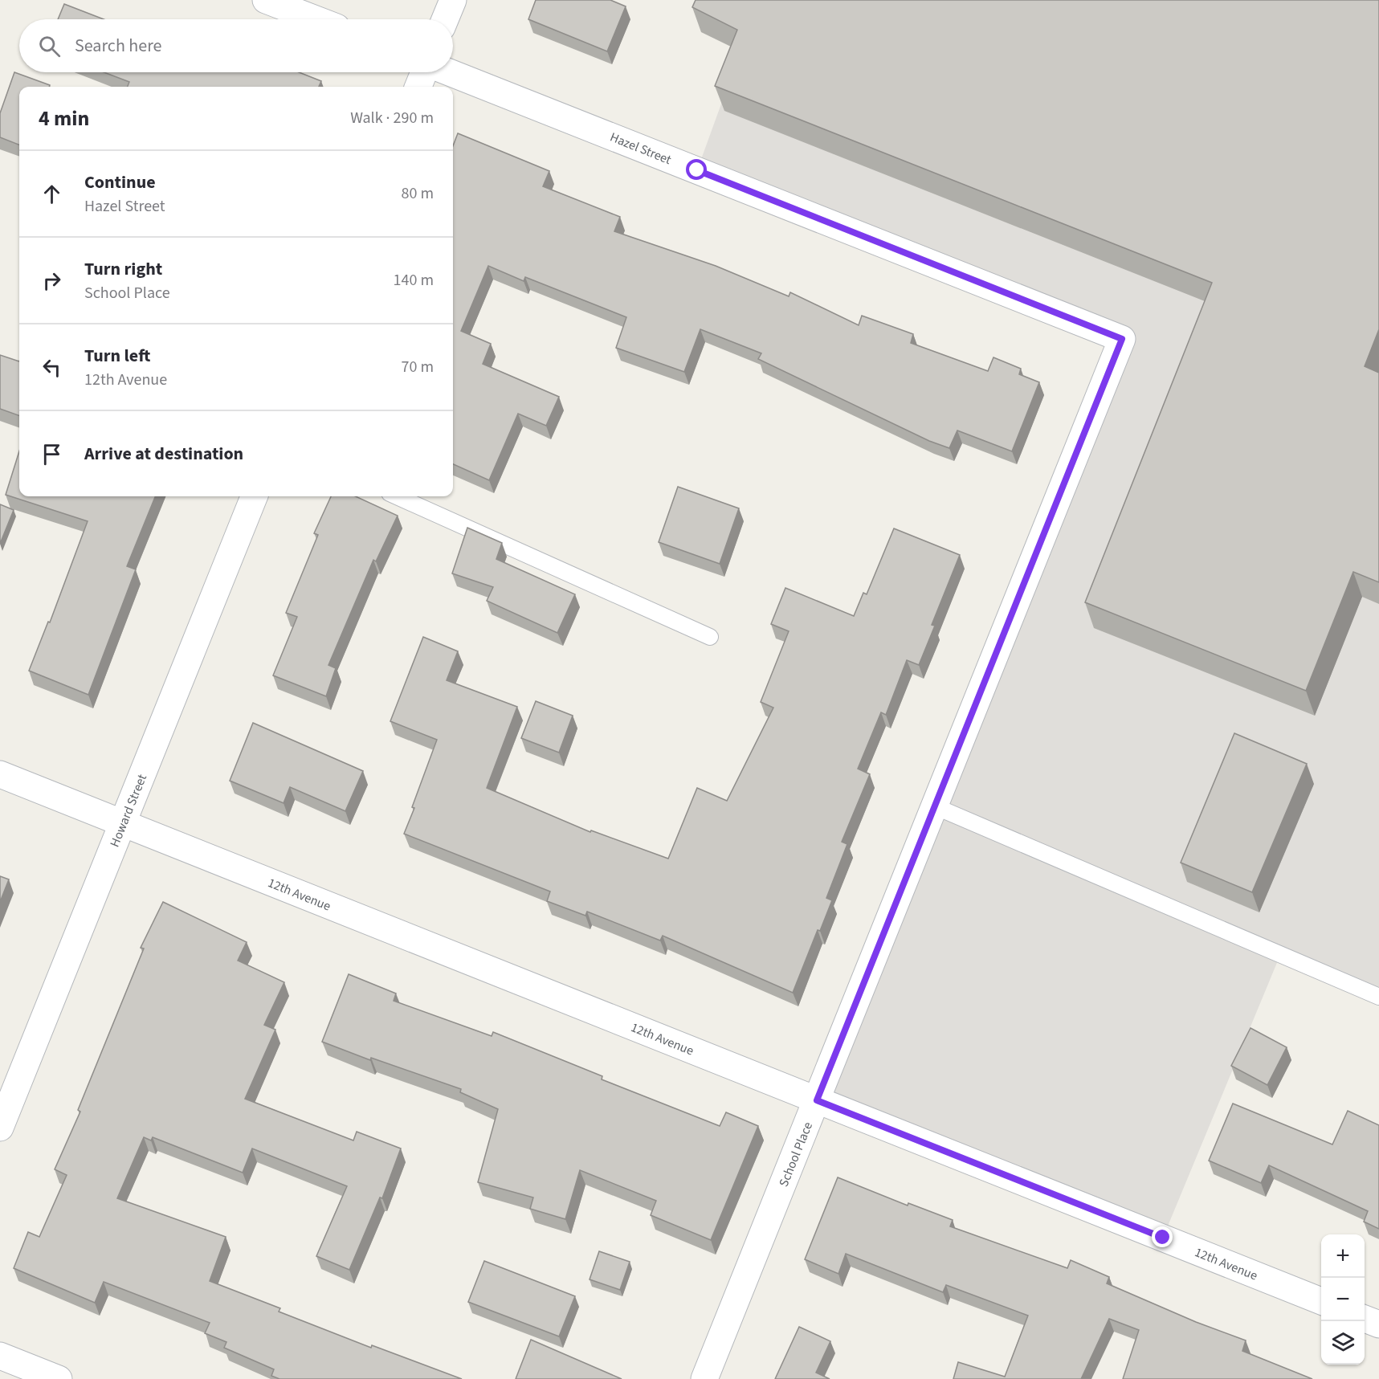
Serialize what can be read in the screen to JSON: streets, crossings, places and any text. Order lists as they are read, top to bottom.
{
  "streets": {
    "street": [
      "Hazel Street",
      "Howard Street",
      "12th Avenue",
      "School Place"
    ]
  },
  "crossings": [
    ["Hazel Street", "School Place"],
    ["Howard Street", "12th Avenue"],
    ["12th Avenue", "School Place"]
  ],
  "page": {
    "search": "Search here",
    "heading": ["4 min", "Walk · 290 m"],
    "list": [
      ["Continue", "Hazel Street", "80 m"],
      ["Turn right", "School Place", "140 m"],
      ["Turn left", "12th Avenue", "70 m"],
      "Arrive at destination"
    ],
    "map_buttons": ["+", "−"]
  }
}
